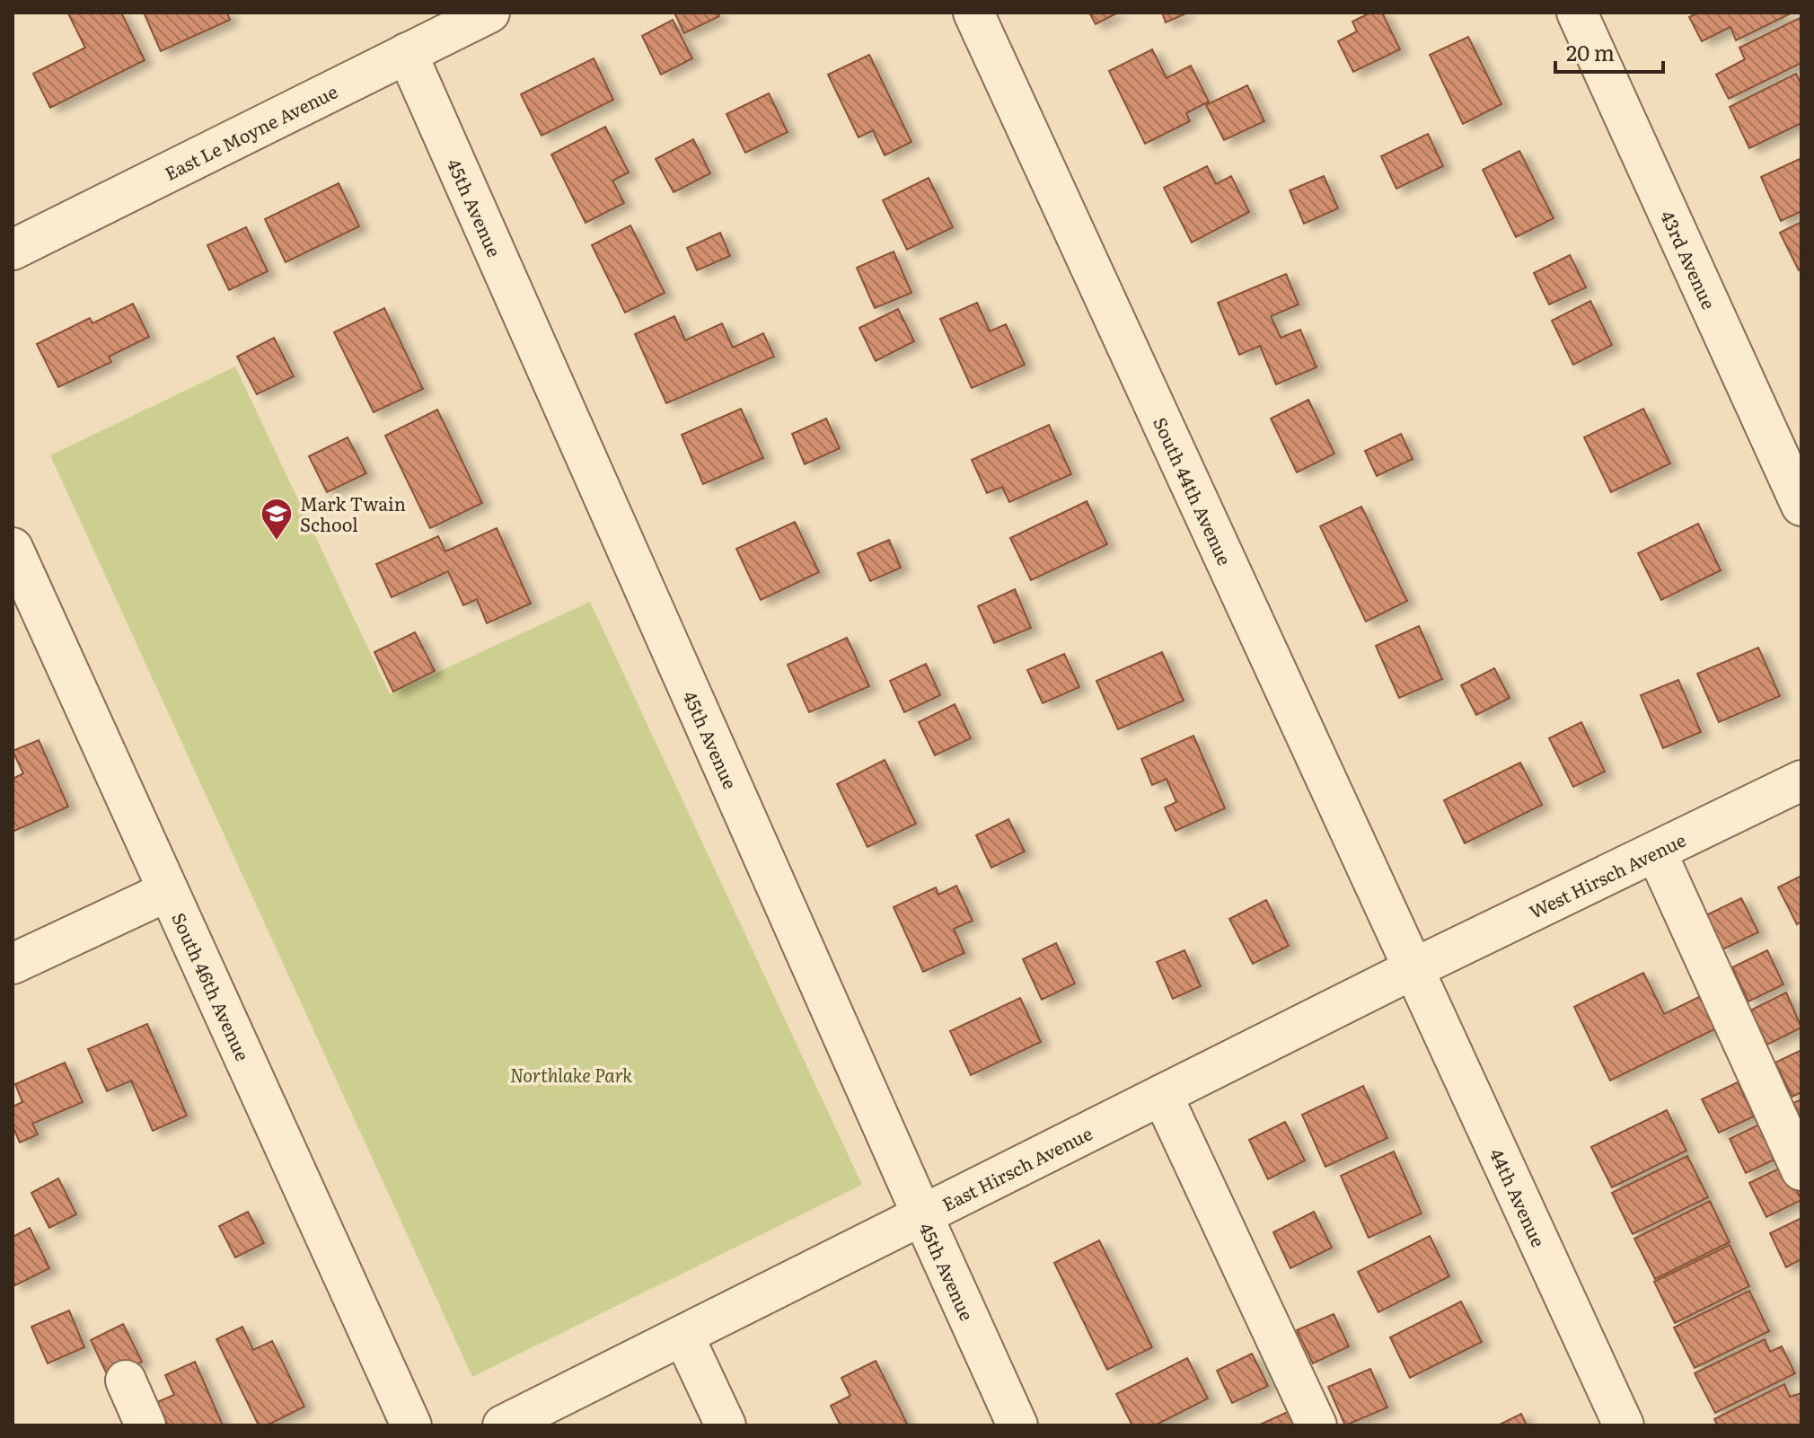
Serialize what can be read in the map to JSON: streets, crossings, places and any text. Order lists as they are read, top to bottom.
{
  "streets": {
    "street": [
      "East Le Moyne Avenue",
      "45th Avenue",
      "43rd Avenue",
      "South 44th Avenue",
      "West Hirsch Avenue",
      "South 46th Avenue",
      "East Hirsch Avenue",
      "44th Avenue"
    ]
  },
  "crossings": [
    ["East Le Moyne Avenue", "45th Avenue"],
    ["45th Avenue", "East Hirsch Avenue"],
    ["South 44th Avenue", "West Hirsch Avenue"],
    ["South 44th Avenue", "East Hirsch Avenue"],
    ["South 44th Avenue", "44th Avenue"],
    ["West Hirsch Avenue", "East Hirsch Avenue"],
    ["West Hirsch Avenue", "44th Avenue"],
    ["East Hirsch Avenue", "44th Avenue"]
  ],
  "parks": ["Northlake Park"],
  "places": {
    "school or university": ["Mark Twain School"]
  },
  "scale_bar": "20 m"
}
